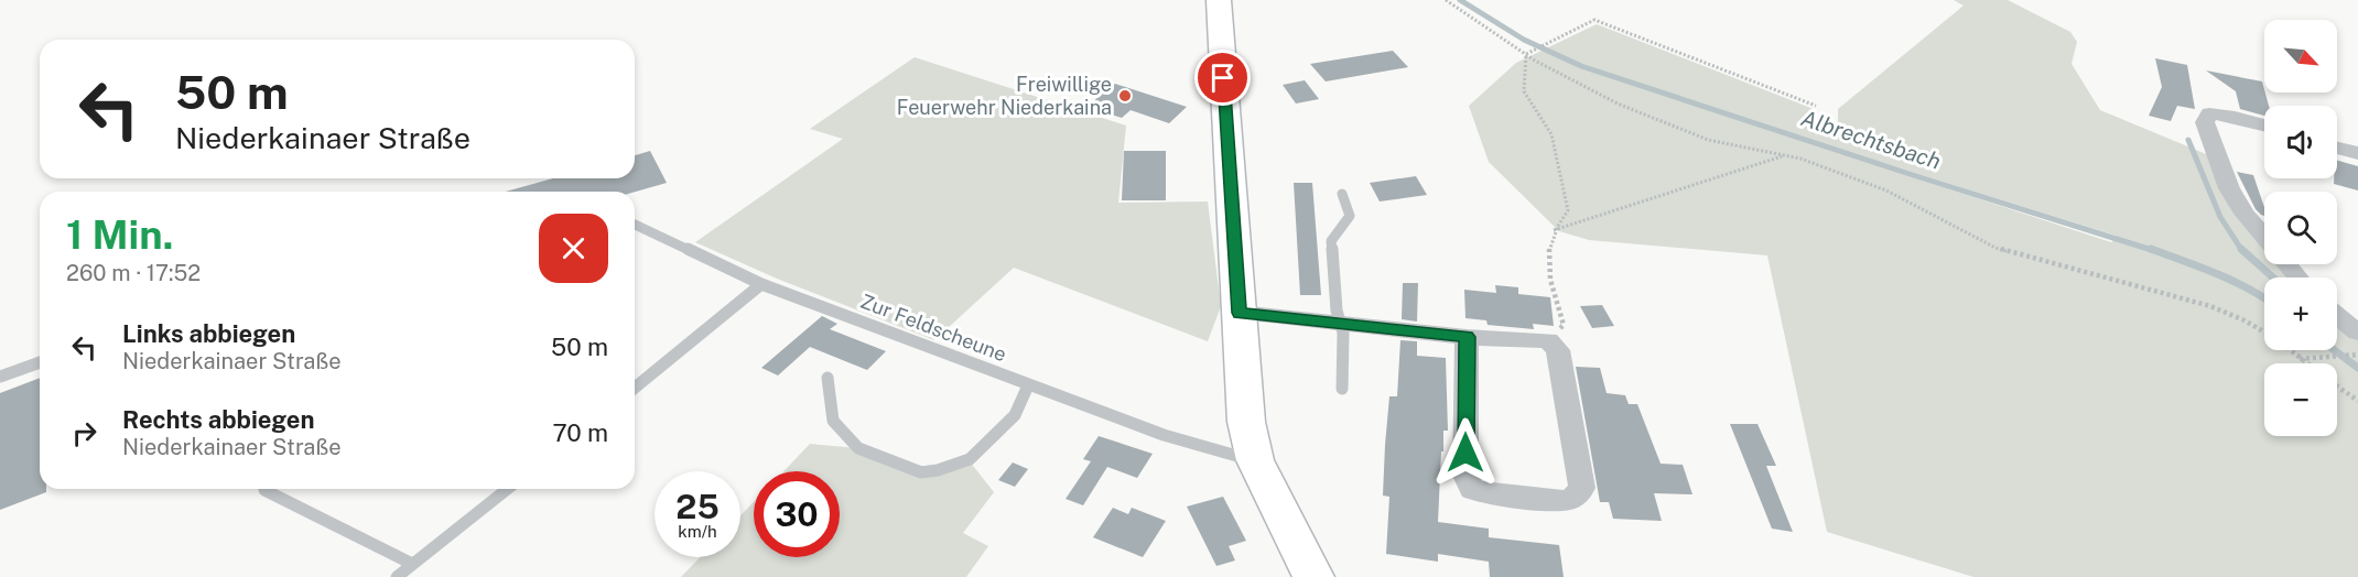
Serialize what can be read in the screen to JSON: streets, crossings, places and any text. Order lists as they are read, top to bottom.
{
  "streets": {
    "lane": ["Zur Feldscheune"]
  },
  "water": ["Albrechtsbach"],
  "places": ["Freiwillige Feuerwehr Niederkaina"],
  "north": "bottom right",
  "page": {
    "map_buttons": ["+", "−"],
    "turn": ["50 m", "Niederkainaer Straße"],
    "heading": ["1 Min.", "260 m · 17:52"],
    "list": [
      {
        "name": "Links abbiegen",
        "note": "Niederkainaer Straße",
        "value": "50 m"
      },
      {
        "name": "Rechts abbiegen",
        "note": "Niederkainaer Straße",
        "value": "70 m"
      }
    ],
    "speed": "25 km/h",
    "limit": "30"
  }
}
